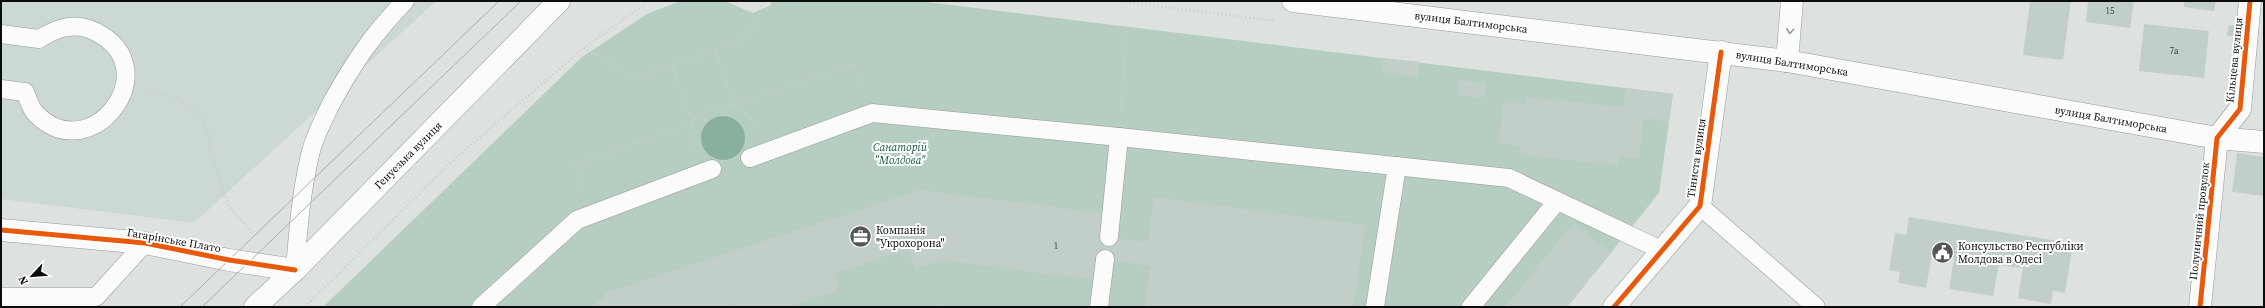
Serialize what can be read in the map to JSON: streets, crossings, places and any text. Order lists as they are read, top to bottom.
{
  "streets": {
    "main road": [
      "вулиця Балтиморська",
      "Кільцева вулиця",
      "Генуезька вулиця",
      "Тіниста вулиця",
      "Полуничний провулок",
      "Гагарінське Плато"
    ]
  },
  "crossings": [
    ["вулиця Балтиморська", "Кільцева вулиця"],
    ["вулиця Балтиморська", "Тіниста вулиця"],
    ["вулиця Балтиморська", "Полуничний провулок"],
    ["Кільцева вулиця", "Полуничний провулок"],
    ["Генуезька вулиця", "Гагарінське Плато"]
  ],
  "parks": ["Санаторій \"Молдова\""],
  "places": {
    "office": ["Компанія \"Укрохорона\""],
    "public building": ["Консульство Республіки Молдова в Одесі"]
  },
  "house_numbers": ["15", "7а", "1"],
  "north": "bottom left"
}
